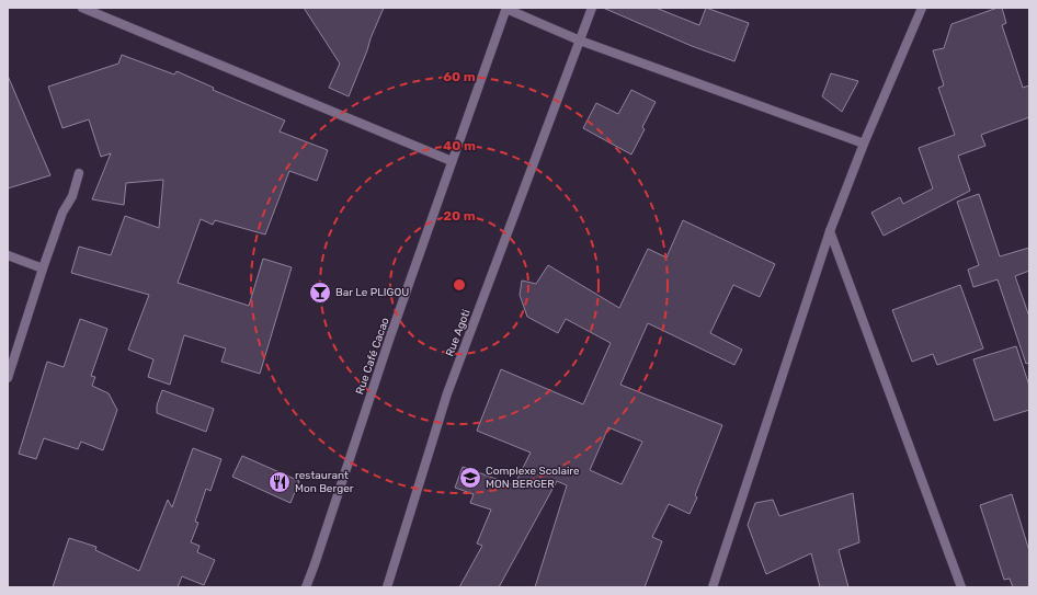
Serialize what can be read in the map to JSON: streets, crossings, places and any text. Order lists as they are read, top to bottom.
{
  "streets": {
    "street": ["Rue Agoti", "Rue Café Cacao"]
  },
  "places": {
    "bar": ["Bar Le PLIGOU"],
    "school or university": ["Complexe Scolaire MON BERGER"],
    "restaurant": ["restaurant Mon Berger"]
  },
  "rings": ["60 m", "40 m", "20 m"]
}
